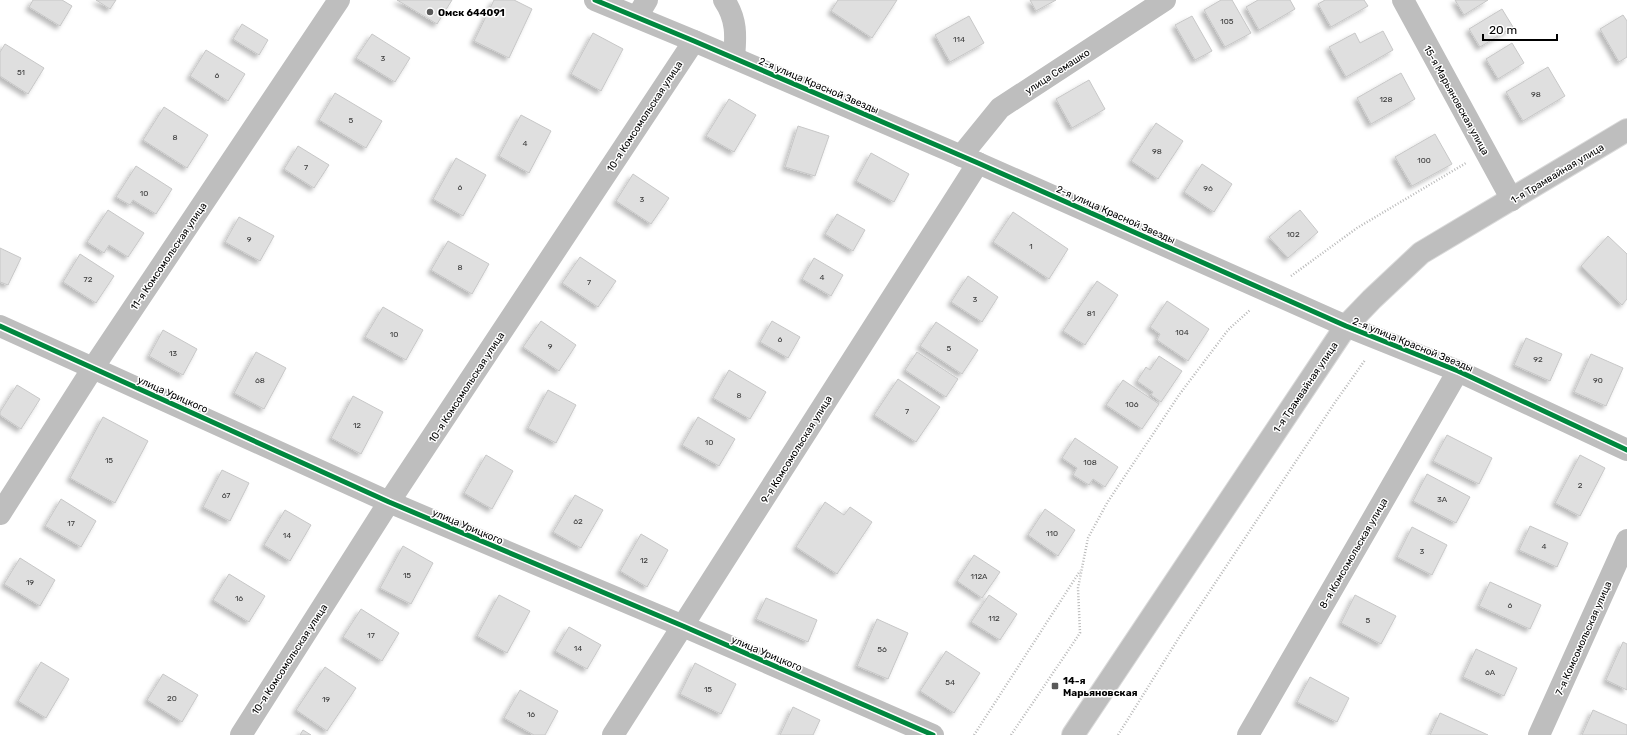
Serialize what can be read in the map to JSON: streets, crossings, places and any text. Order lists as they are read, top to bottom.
{
  "streets": {
    "street": [
      "улица Семашко",
      "2-я улица Красной Звезды",
      "15-я Марьяновская улица",
      "10-я Комсомольская улица",
      "1-я Трамвайная улица",
      "11-я Комсомольская улица",
      "улица Урицкого",
      "9-я Комсомольская улица",
      "8-я Комсомольская улица",
      "7-я Комсомольская улица"
    ]
  },
  "crossings": [
    ["улица Семашко", "2-я улица Красной Звезды"],
    ["улица Семашко", "9-я Комсомольская улица"],
    ["2-я улица Красной Звезды", "10-я Комсомольская улица"],
    ["2-я улица Красной Звезды", "1-я Трамвайная улица"],
    ["2-я улица Красной Звезды", "9-я Комсомольская улица"],
    ["2-я улица Красной Звезды", "8-я Комсомольская улица"],
    ["15-я Марьяновская улица", "1-я Трамвайная улица"],
    ["10-я Комсомольская улица", "улица Урицкого"],
    ["11-я Комсомольская улица", "улица Урицкого"],
    ["улица Урицкого", "9-я Комсомольская улица"]
  ],
  "places": {
    "other": ["Омск 644091"],
    "transit": ["14-я Марьяновская"]
  },
  "house_numbers": [
    "105",
    "114",
    "3",
    "51",
    "6",
    "98",
    "128",
    "5",
    "8",
    "4",
    "98",
    "100",
    "7",
    "6",
    "96",
    "10",
    "3",
    "102",
    "9",
    "1",
    "8",
    "4",
    "72",
    "7",
    "3",
    "81",
    "104",
    "10",
    "6",
    "9",
    "5",
    "13",
    "92",
    "68",
    "90",
    "8",
    "106",
    "7",
    "12",
    "10",
    "15",
    "108",
    "2",
    "67",
    "3А",
    "62",
    "17",
    "110",
    "14",
    "4",
    "3",
    "12",
    "15",
    "112А",
    "19",
    "16",
    "6",
    "112",
    "5",
    "17",
    "14",
    "56",
    "6А",
    "54",
    "15",
    "20",
    "19",
    "16"
  ],
  "scale_bar": "20 m"
}
